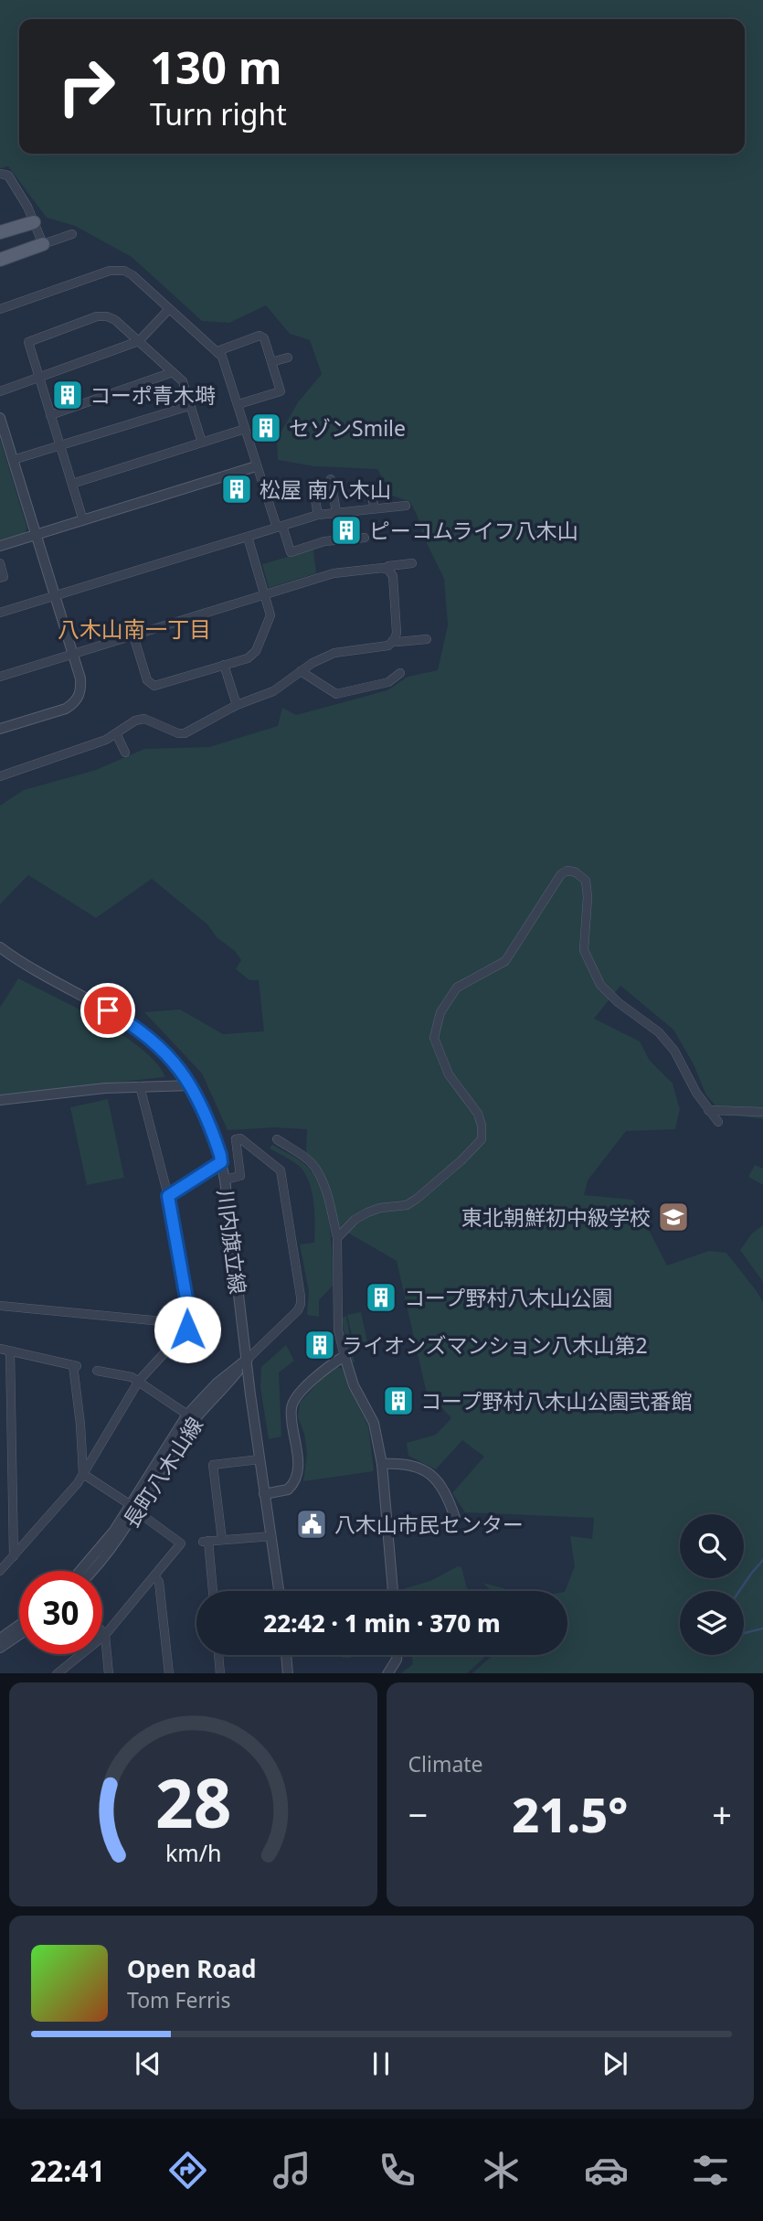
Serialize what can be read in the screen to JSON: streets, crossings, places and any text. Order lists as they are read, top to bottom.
{
  "streets": {
    "street": ["川内旗立線", "長町八木山線"]
  },
  "crossings": [
    ["川内旗立線", "長町八木山線"]
  ],
  "districts": ["八木山南一丁目"],
  "places": {
    "building": [
      "コーポ青木塒",
      "セゾンSmile",
      "松屋 南八木山",
      "ピーコムライフ八木山",
      "コープ野村八木山公園",
      "ライオンズマンション八木山第2",
      "コープ野村八木山公園弐番館"
    ],
    "school or university": ["東北朝鮮初中級学校"],
    "public building": ["八木山市民センター"]
  },
  "page": {
    "turn": ["130 m", "Turn right"],
    "limit": "30",
    "trip": "22:42 · 1 min · 370 m",
    "tile": "Climate",
    "heat": ["−", "21.5°", "+"],
    "song": ["Open Road", "Tom Ferris"],
    "tabs": "22:41",
    "gauge": ["28", "km/h"]
  }
}
